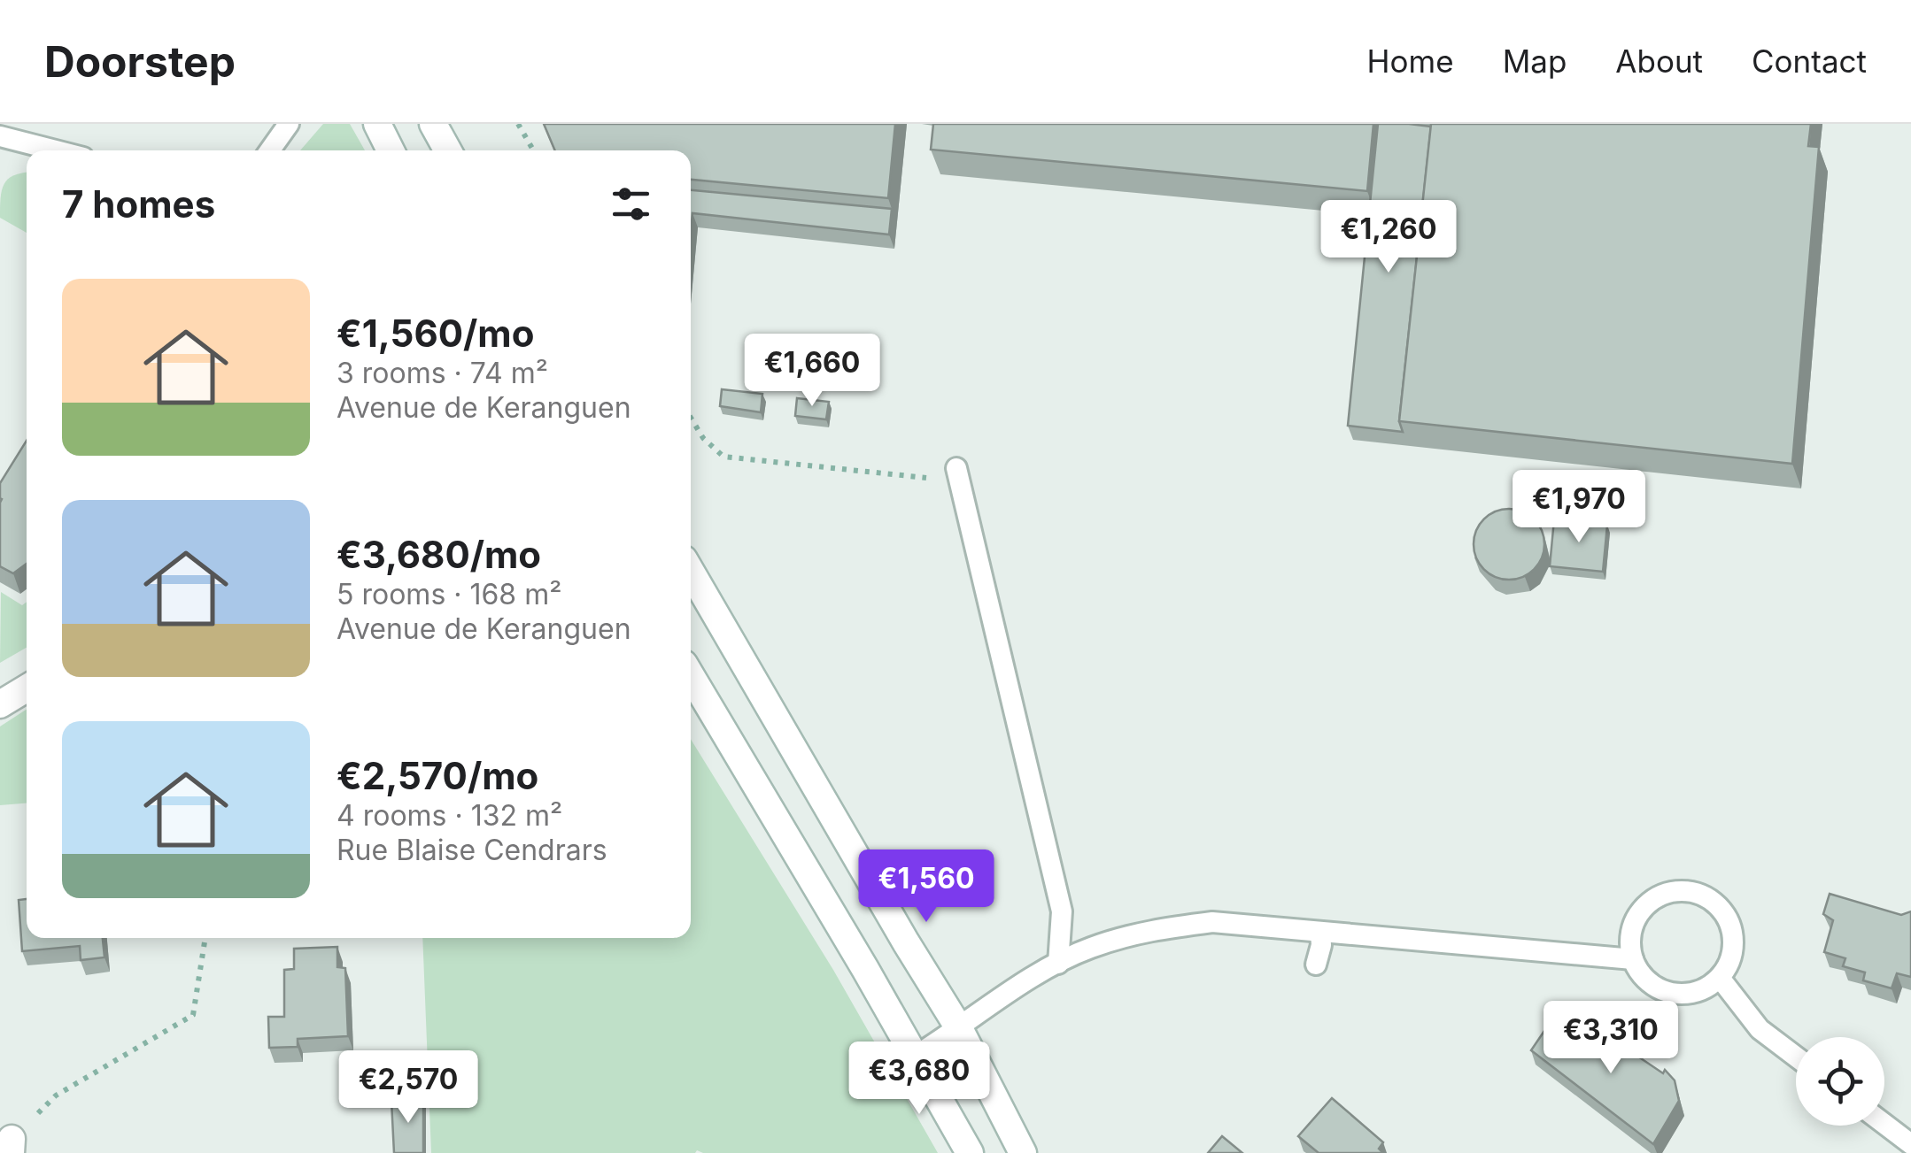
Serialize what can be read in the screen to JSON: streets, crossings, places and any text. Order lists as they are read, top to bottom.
{
  "page": {
    "header": "Doorstep",
    "nav": [
      "Home",
      "Map",
      "About",
      "Contact"
    ],
    "heading": "7 homes",
    "price": [
      "€1,260",
      "€1,660",
      "€1,970",
      "€1,560",
      "€3,310",
      "€3,680",
      "€2,570"
    ],
    "list": [
      {
        "name": "€1,560/mo",
        "note": "3 rooms · 74 m² · Avenue de Keranguen"
      },
      {
        "name": "€3,680/mo",
        "note": "5 rooms · 168 m² · Avenue de Keranguen"
      },
      {
        "name": "€2,570/mo",
        "note": "4 rooms · 132 m² · Rue Blaise Cendrars"
      }
    ]
  }
}
